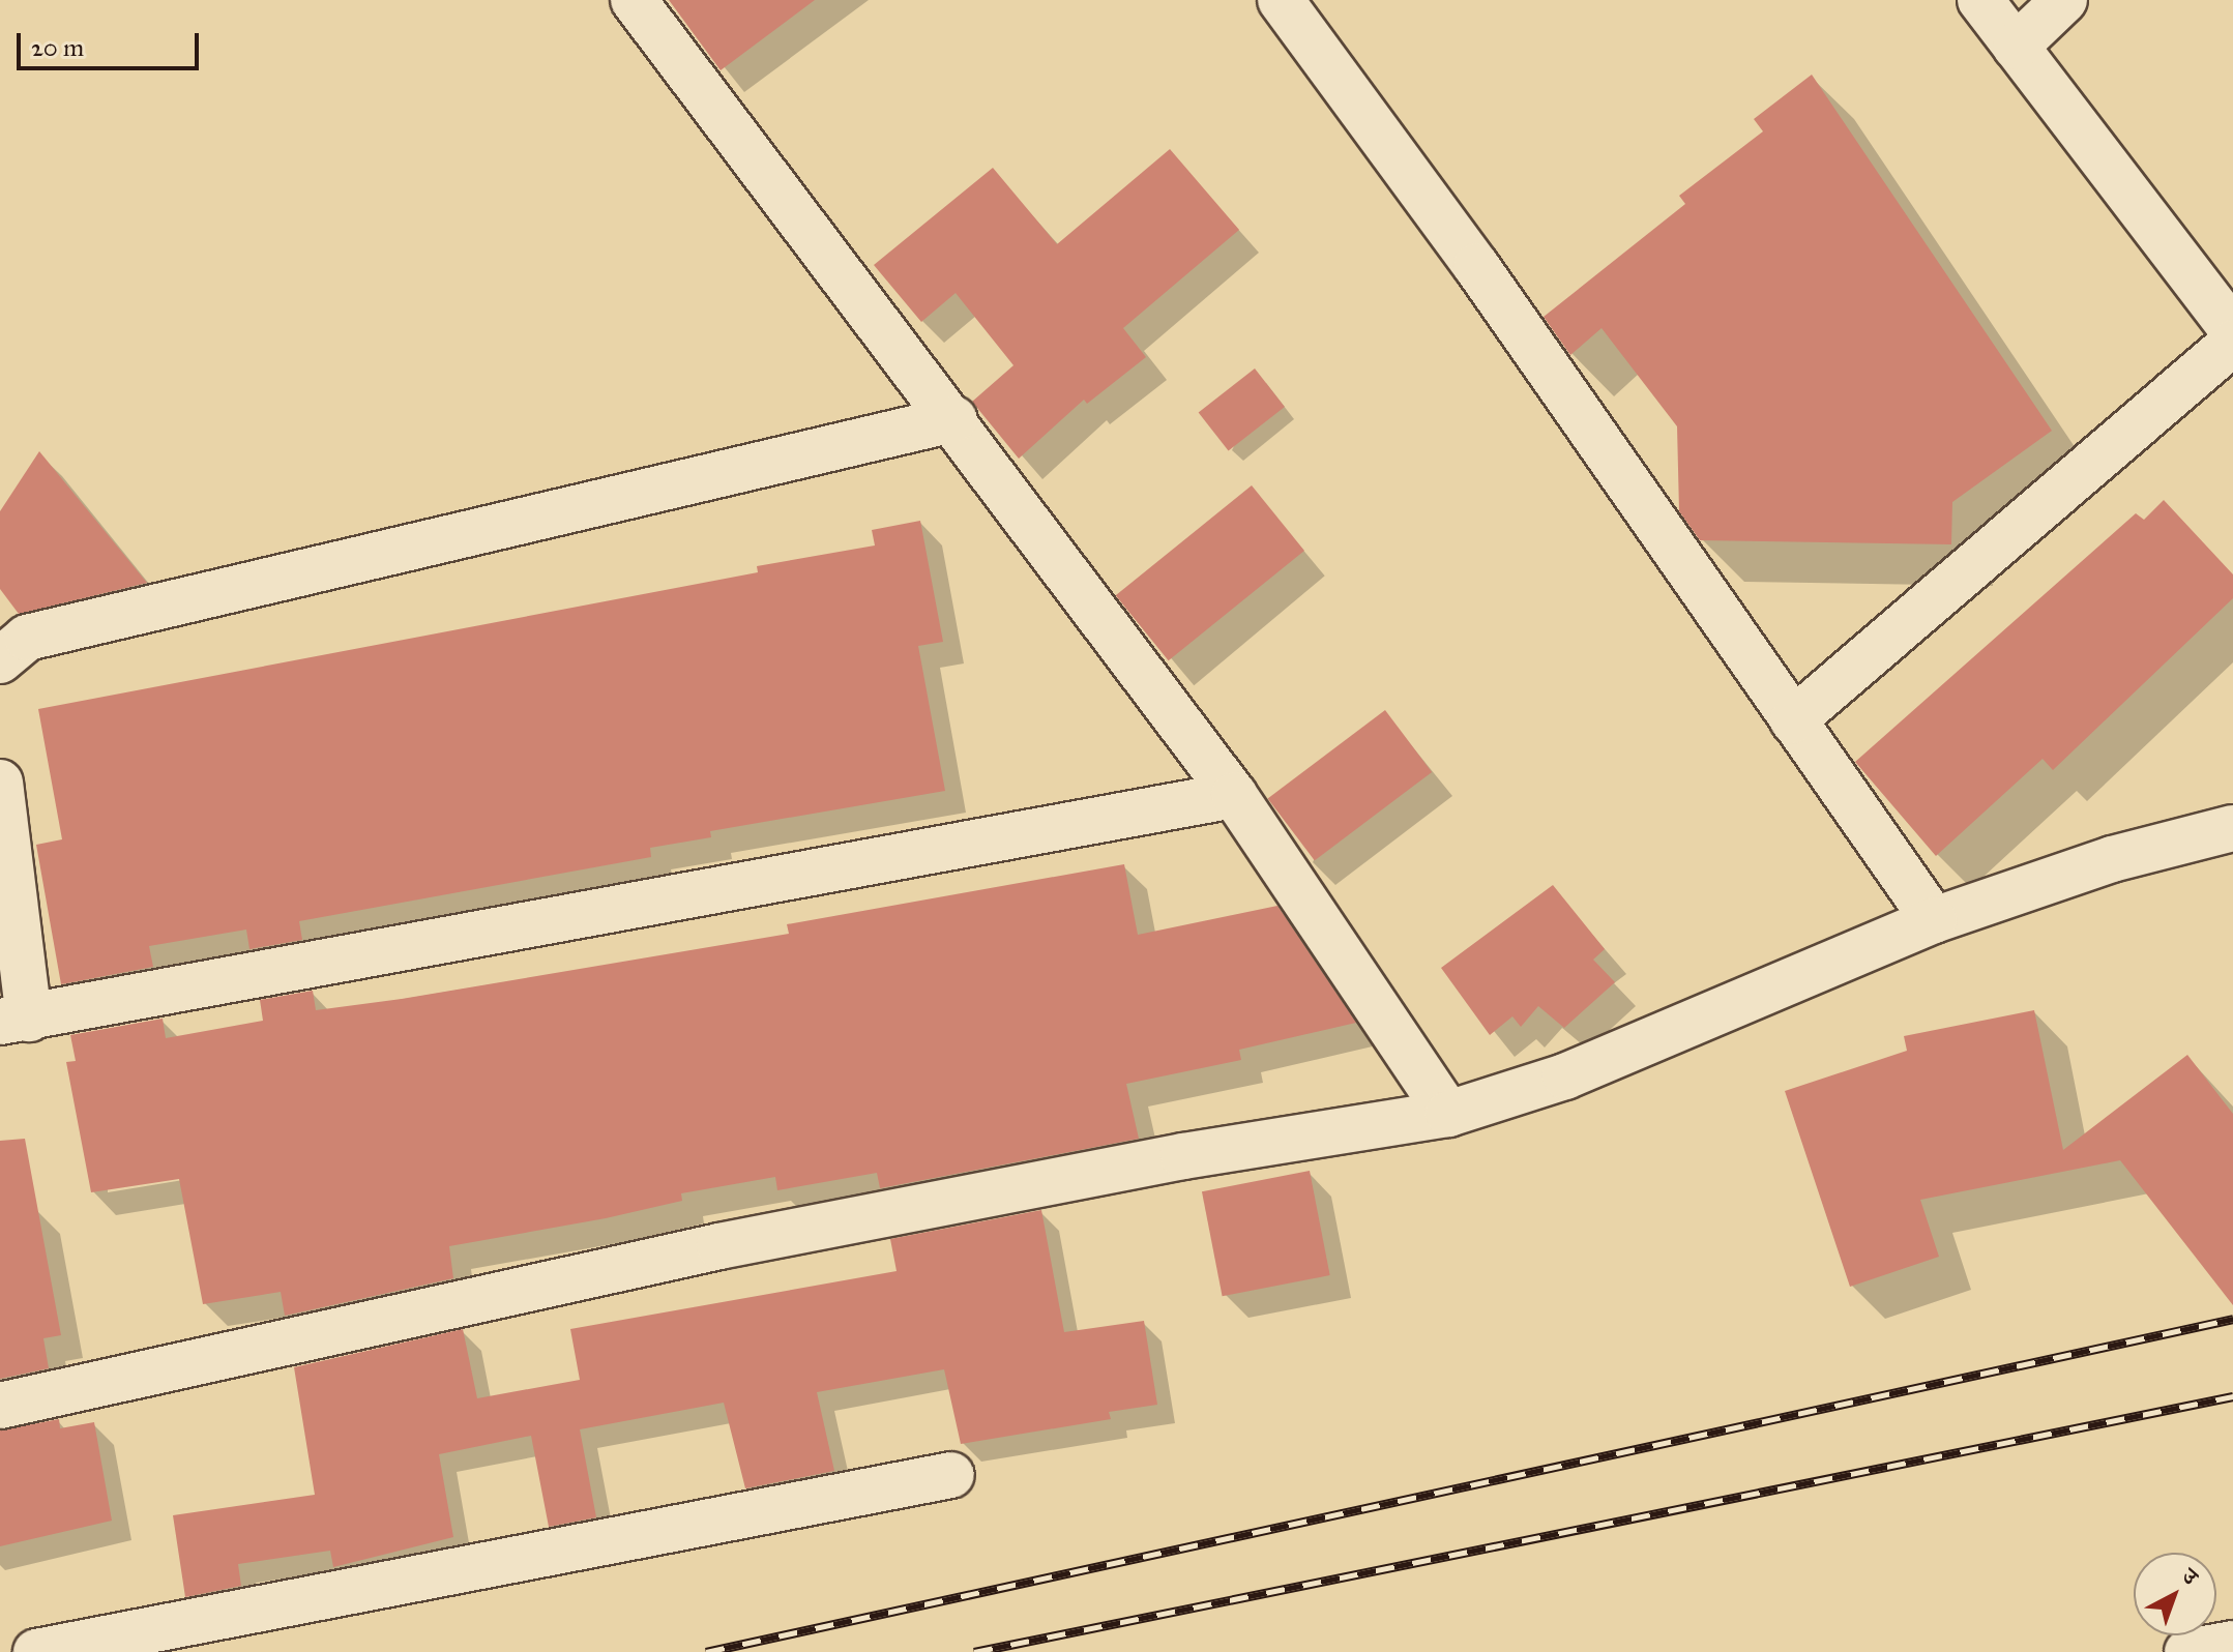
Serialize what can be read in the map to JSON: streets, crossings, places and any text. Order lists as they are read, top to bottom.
{
  "scale_bar": "20 m",
  "north": "top right"
}
